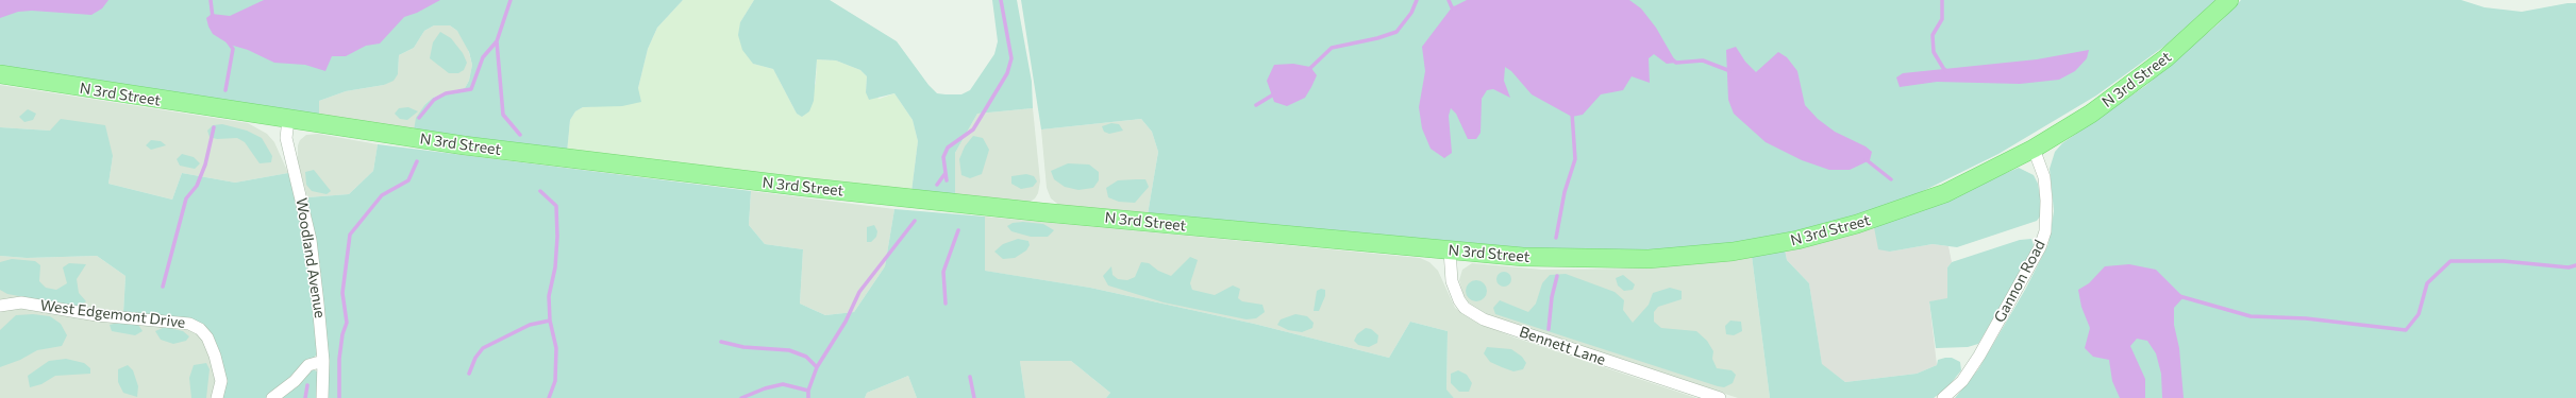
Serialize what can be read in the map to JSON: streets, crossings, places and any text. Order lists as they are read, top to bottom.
{
  "streets": {
    "main road": ["N 3rd Street"],
    "street": [
      "Woodland Avenue",
      "Gannon Road",
      "West Edgemont Drive",
      "Bennett Lane"
    ]
  },
  "crossings": [
    ["N 3rd Street", "Woodland Avenue"],
    ["N 3rd Street", "Gannon Road"],
    ["N 3rd Street", "Bennett Lane"]
  ]
}
